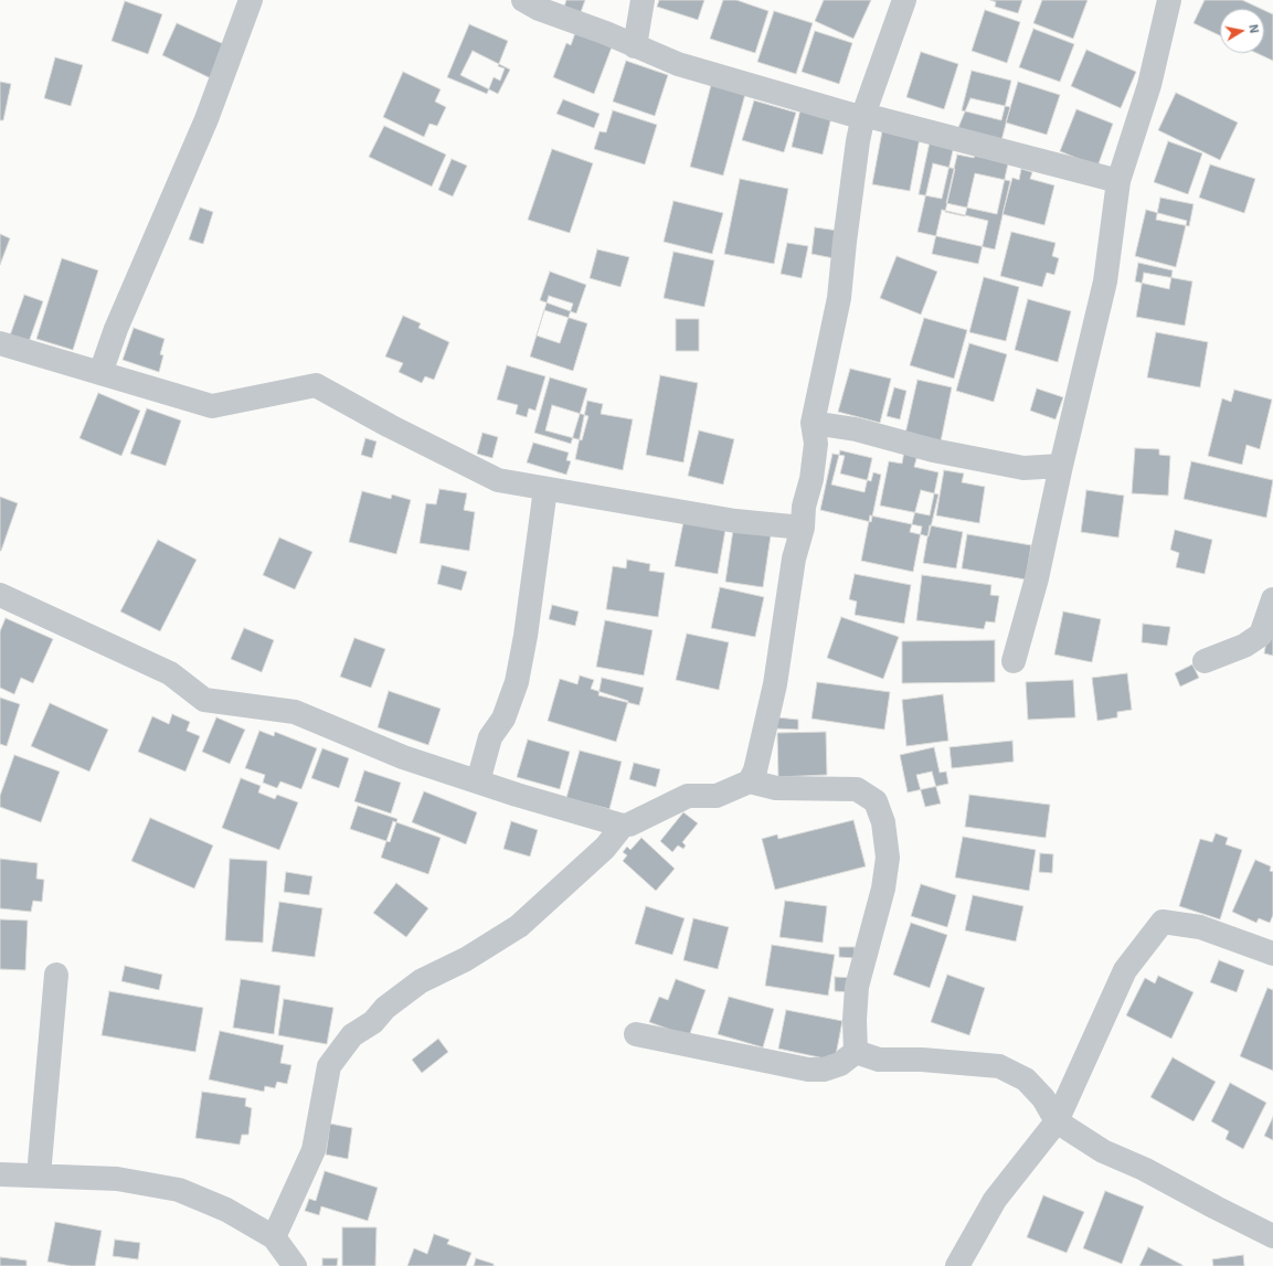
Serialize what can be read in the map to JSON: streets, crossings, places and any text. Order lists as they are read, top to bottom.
{
  "north": "right"
}
